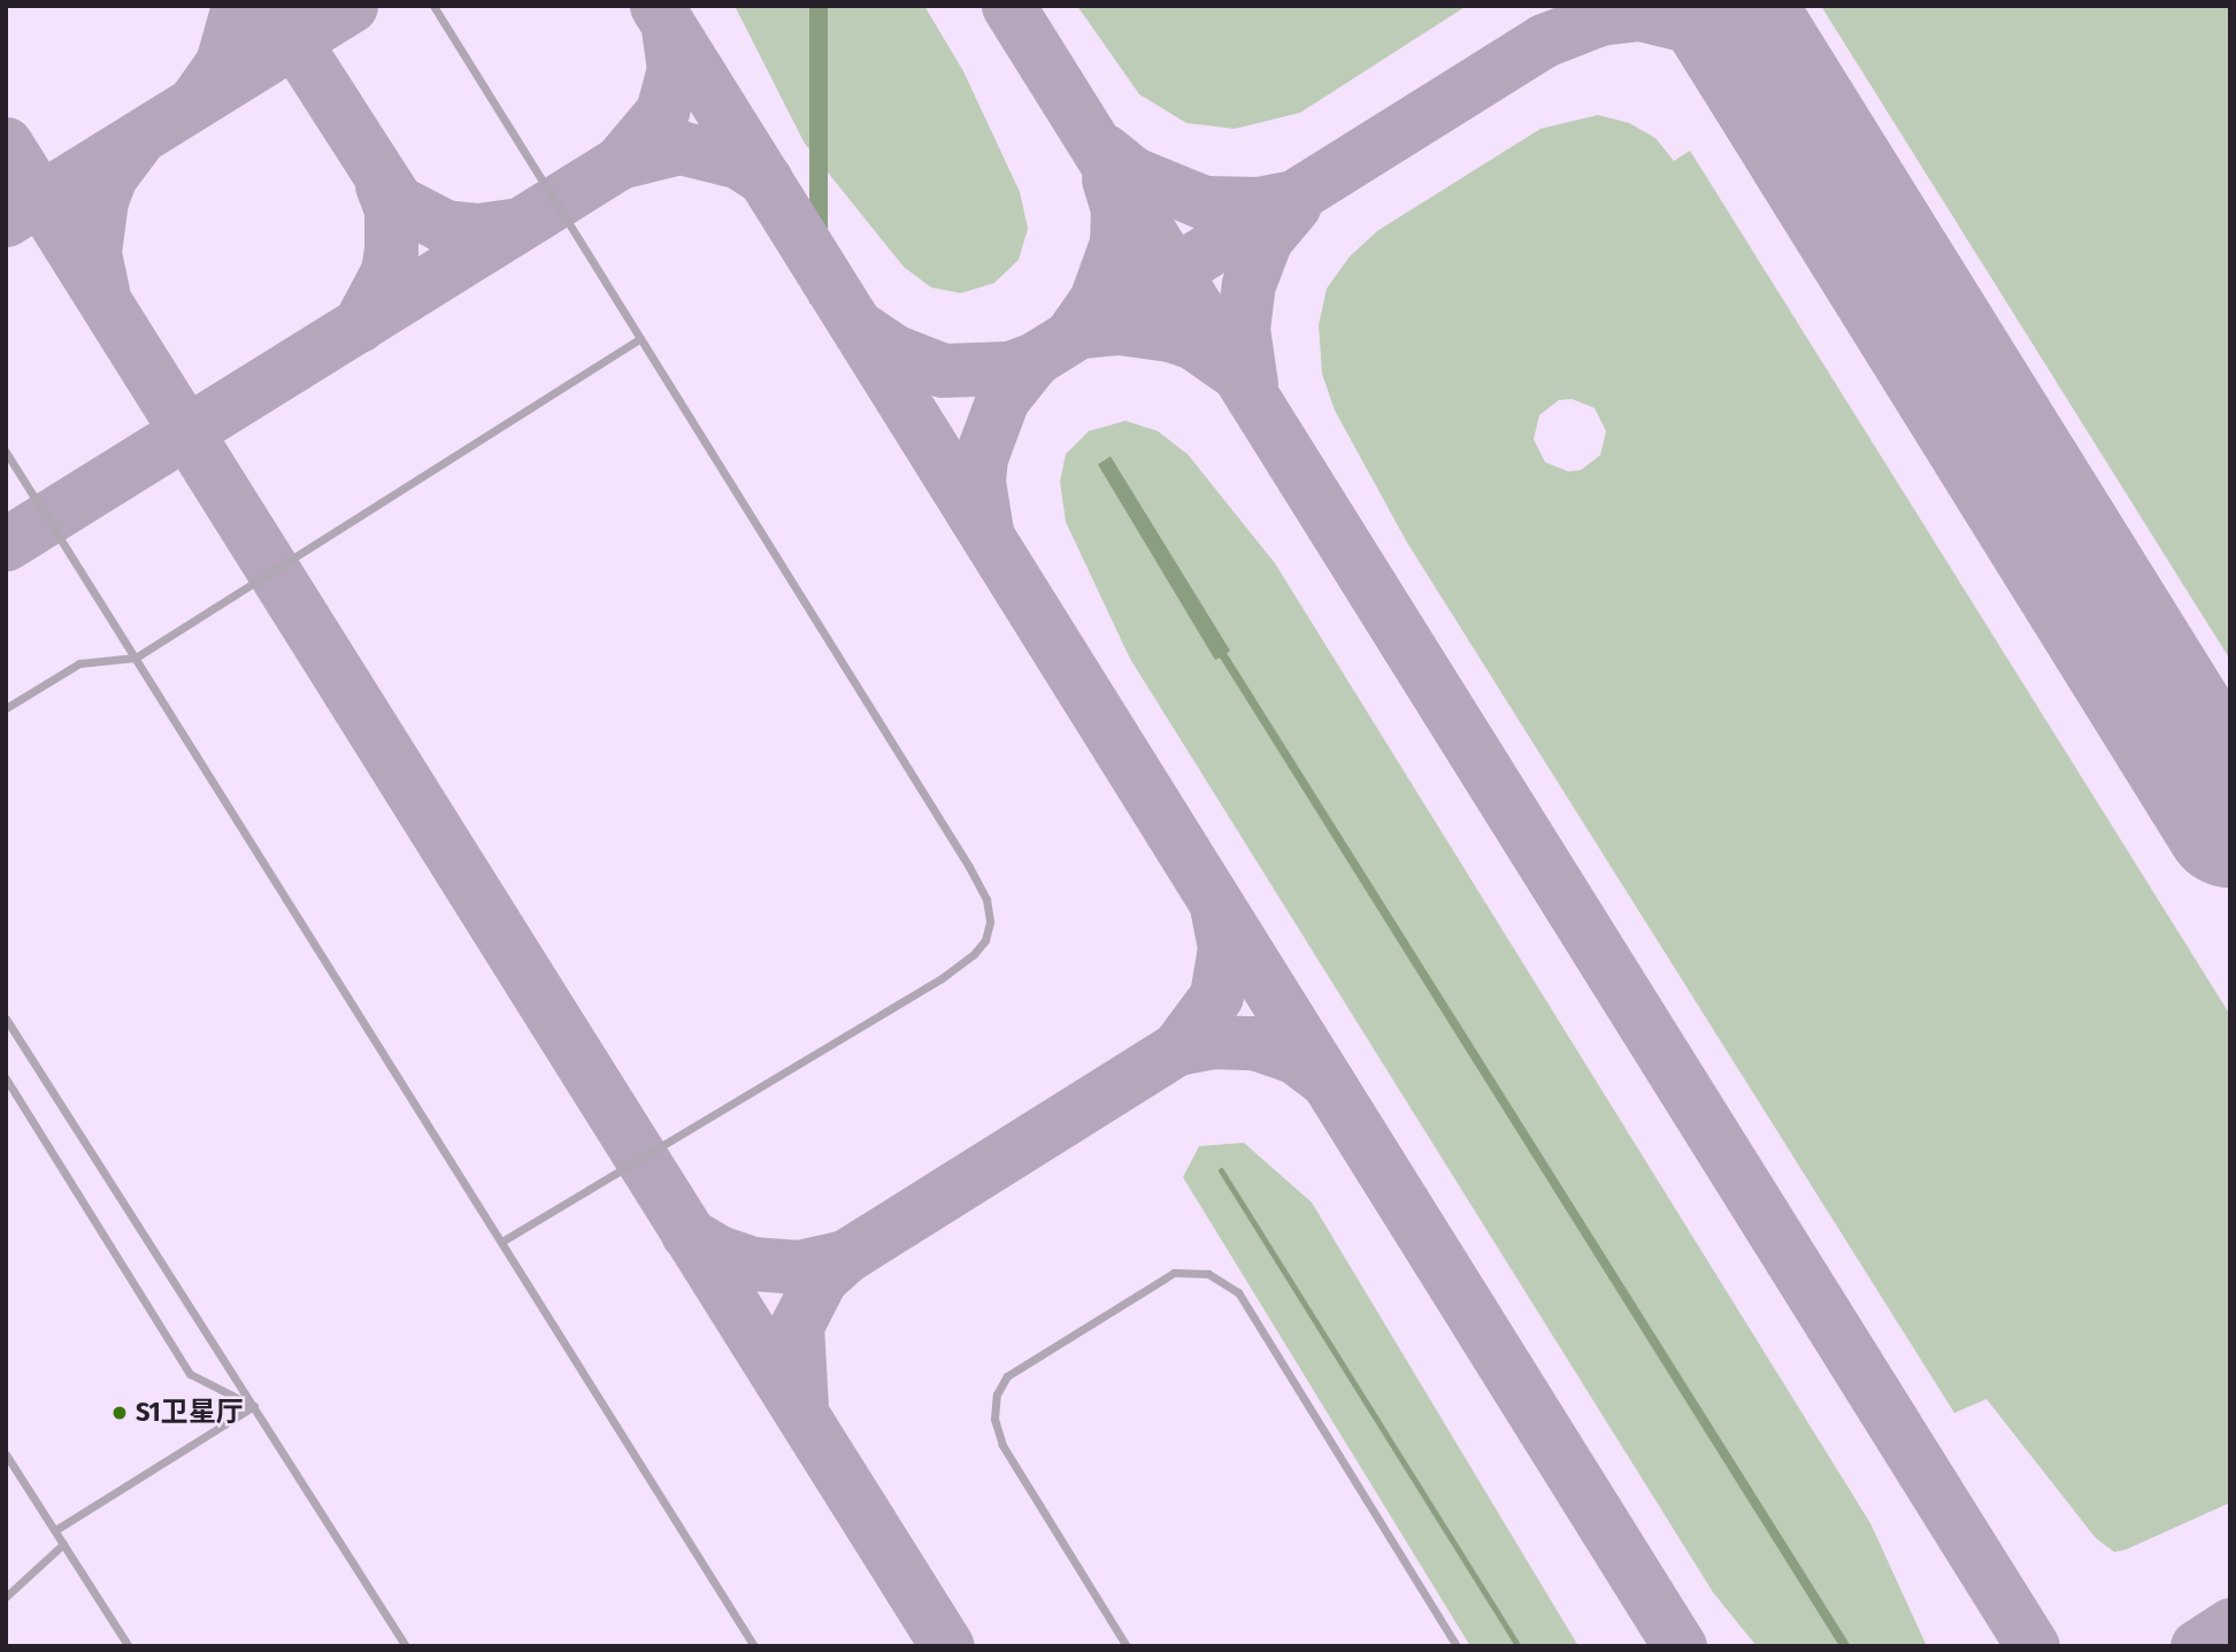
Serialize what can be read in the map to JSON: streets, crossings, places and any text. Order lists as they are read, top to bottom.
{
  "places": ["S1卫星厅"]
}
